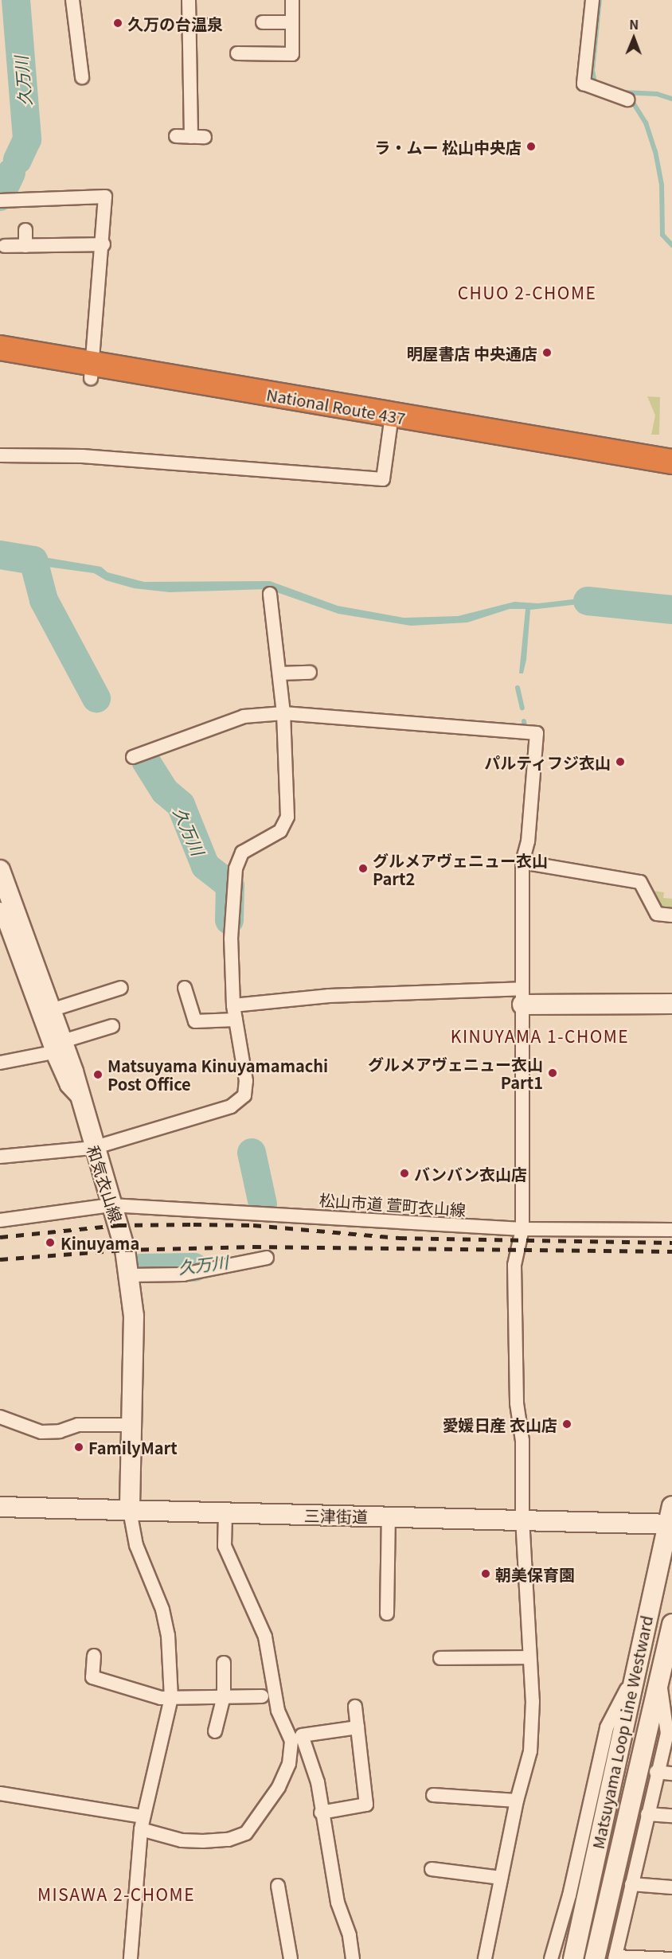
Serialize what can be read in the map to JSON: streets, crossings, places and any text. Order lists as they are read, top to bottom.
{
  "streets": {
    "highway": ["National Route 437"],
    "street": [
      "和気衣山線",
      "松山市道 萱町衣山線",
      "三津街道",
      "Matsuyama Loop Line Westward"
    ]
  },
  "crossings": [
    ["和気衣山線", "松山市道 萱町衣山線"],
    ["和気衣山線", "三津街道"],
    ["三津街道", "Matsuyama Loop Line Westward"]
  ],
  "districts": ["CHUO 2-CHOME", "KINUYAMA 1-CHOME", "MISAWA 2-CHOME"],
  "water": ["久万川"],
  "places": [
    "久万の台温泉",
    "ラ・ムー 松山中央店",
    "明屋書店 中央通店",
    "パルティフジ衣山",
    "グルメアヴェニュー衣山 Part2",
    "グルメアヴェニュー衣山 Part1",
    "Matsuyama Kinuyamamachi Post Office",
    "バンバン衣山店",
    "Kinuyama",
    "愛媛日産 衣山店",
    "FamilyMart",
    "朝美保育園"
  ],
  "north": "top"
}
